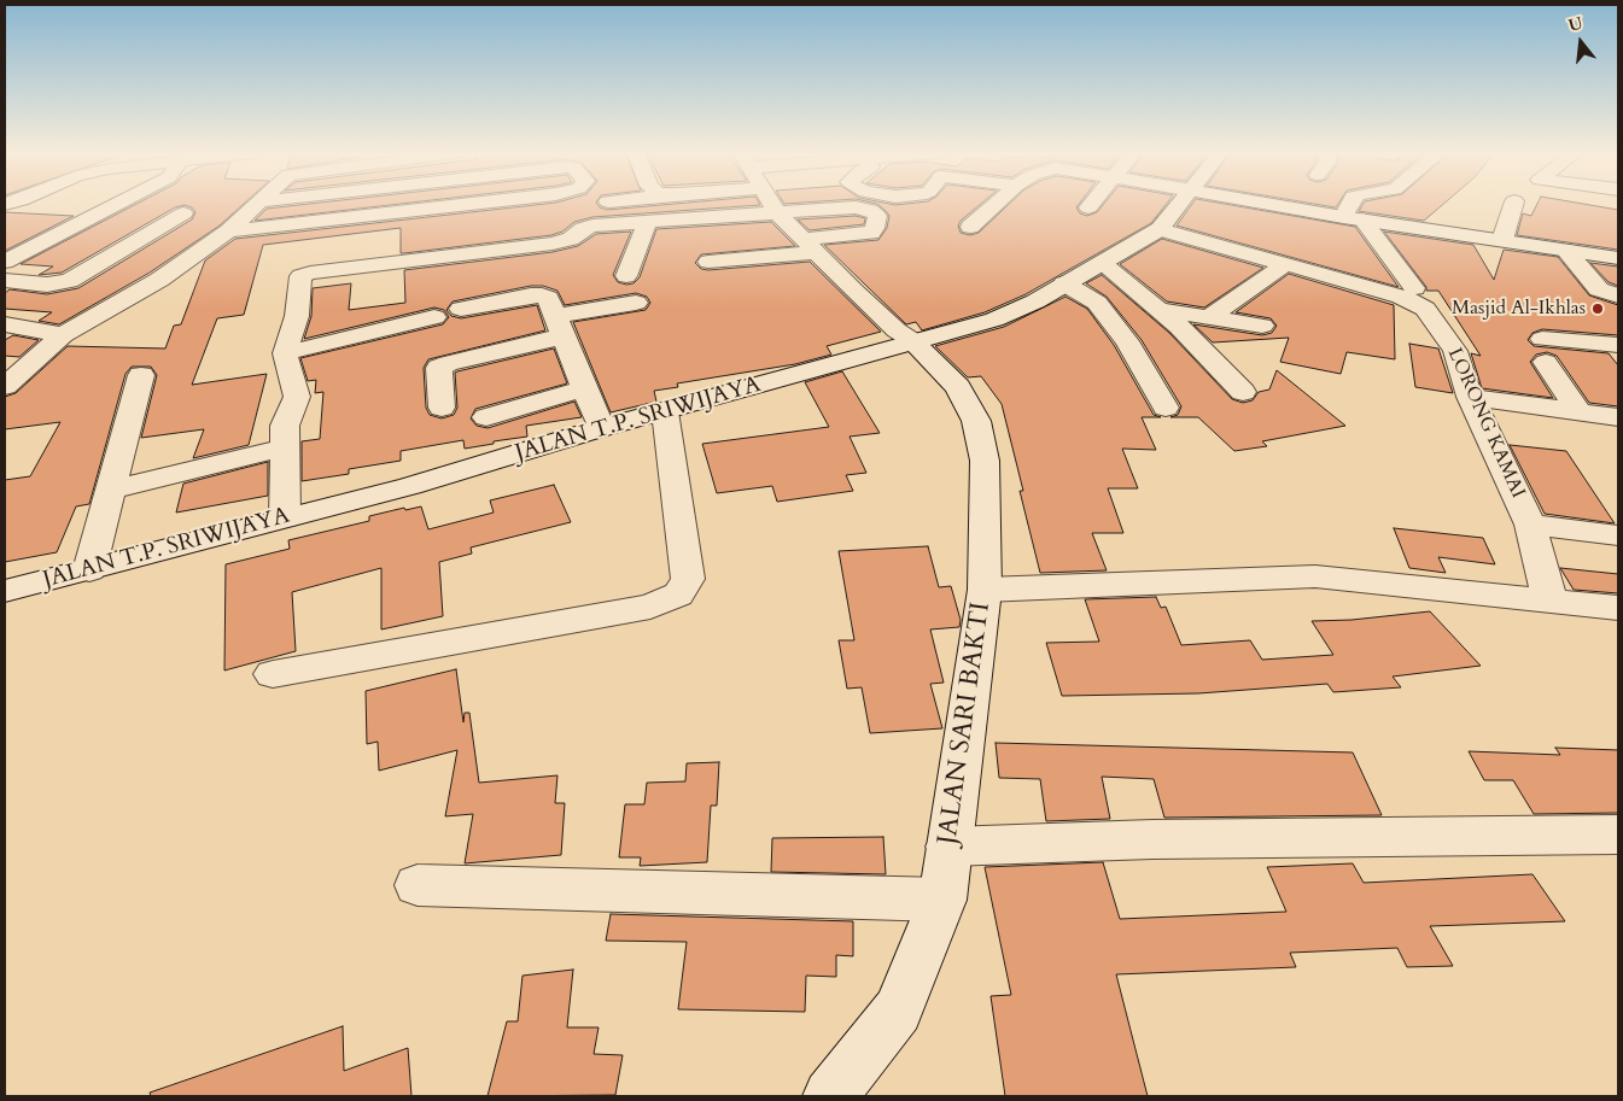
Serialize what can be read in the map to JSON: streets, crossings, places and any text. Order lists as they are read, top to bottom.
{
  "streets": {
    "street": ["JALAN T.P. SRIWIJAYA", "LORONG KAMAI", "JALAN SARI BAKTI"]
  },
  "crossings": [
    ["JALAN T.P. SRIWIJAYA", "LORONG KAMAI"],
    ["JALAN T.P. SRIWIJAYA", "JALAN SARI BAKTI"]
  ],
  "places": ["Masjid Al-Ikhlas"],
  "north": "top"
}
